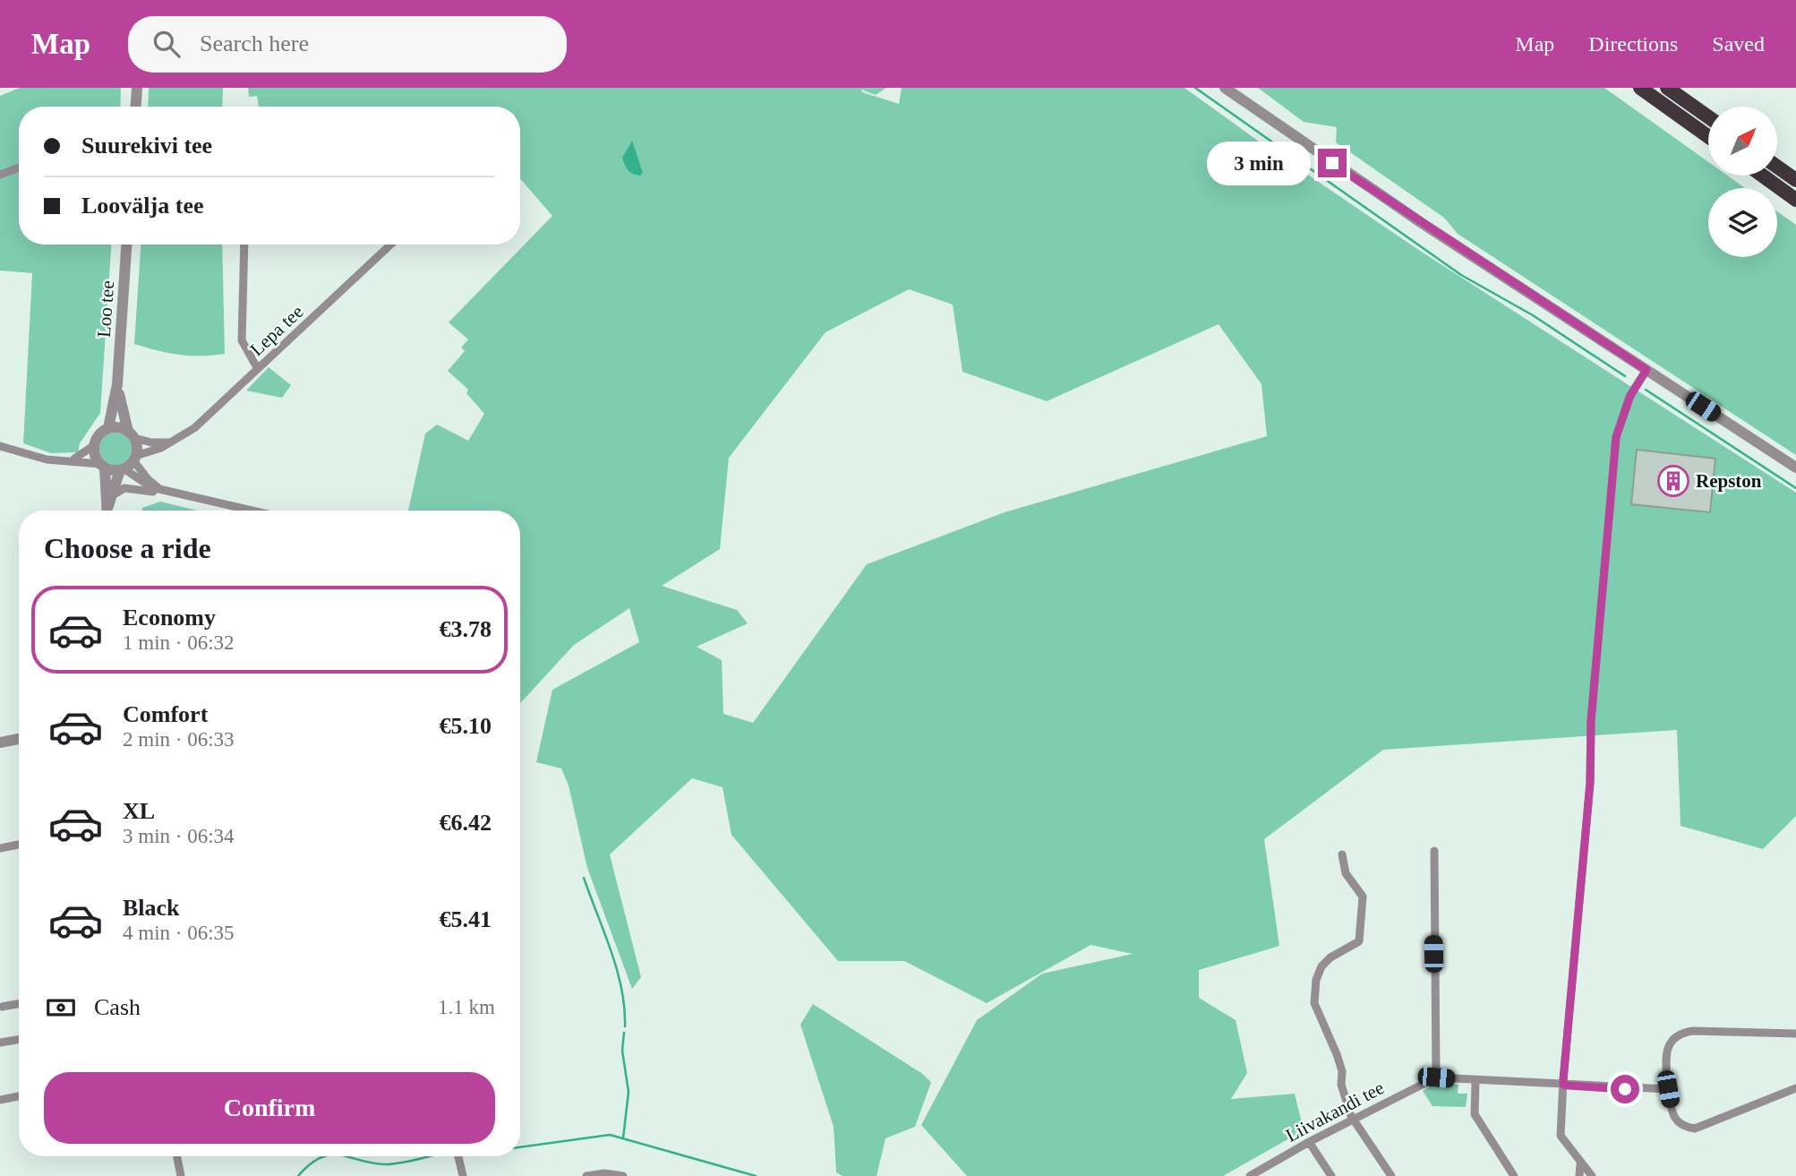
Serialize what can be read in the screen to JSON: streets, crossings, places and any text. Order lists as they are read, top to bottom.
{
  "streets": {
    "street": ["Loo tee", "Lepa tee", "Liivakandi tee"]
  },
  "crossings": [
    ["Loo tee", "Lepa tee"]
  ],
  "places": {
    "building": ["Repston"]
  },
  "north": "top right",
  "page": {
    "header": "Map",
    "search": "Search here",
    "nav": ["Map", "Directions", "Saved"],
    "banner": ["Suurekivi tee", "Loovälja tee"],
    "bubble": "3 min",
    "heading": "Choose a ride",
    "list": [
      {
        "name": "Economy",
        "note": "1 min · 06:32",
        "value": "€3.78"
      },
      {
        "name": "Comfort",
        "note": "2 min · 06:33",
        "value": "€5.10"
      },
      {
        "name": "XL",
        "note": "3 min · 06:34",
        "value": "€6.42"
      },
      {
        "name": "Black",
        "note": "4 min · 06:35",
        "value": "€5.41"
      }
    ],
    "pay": ["Cash", "1.1 km"],
    "buttons": "Confirm"
  }
}
